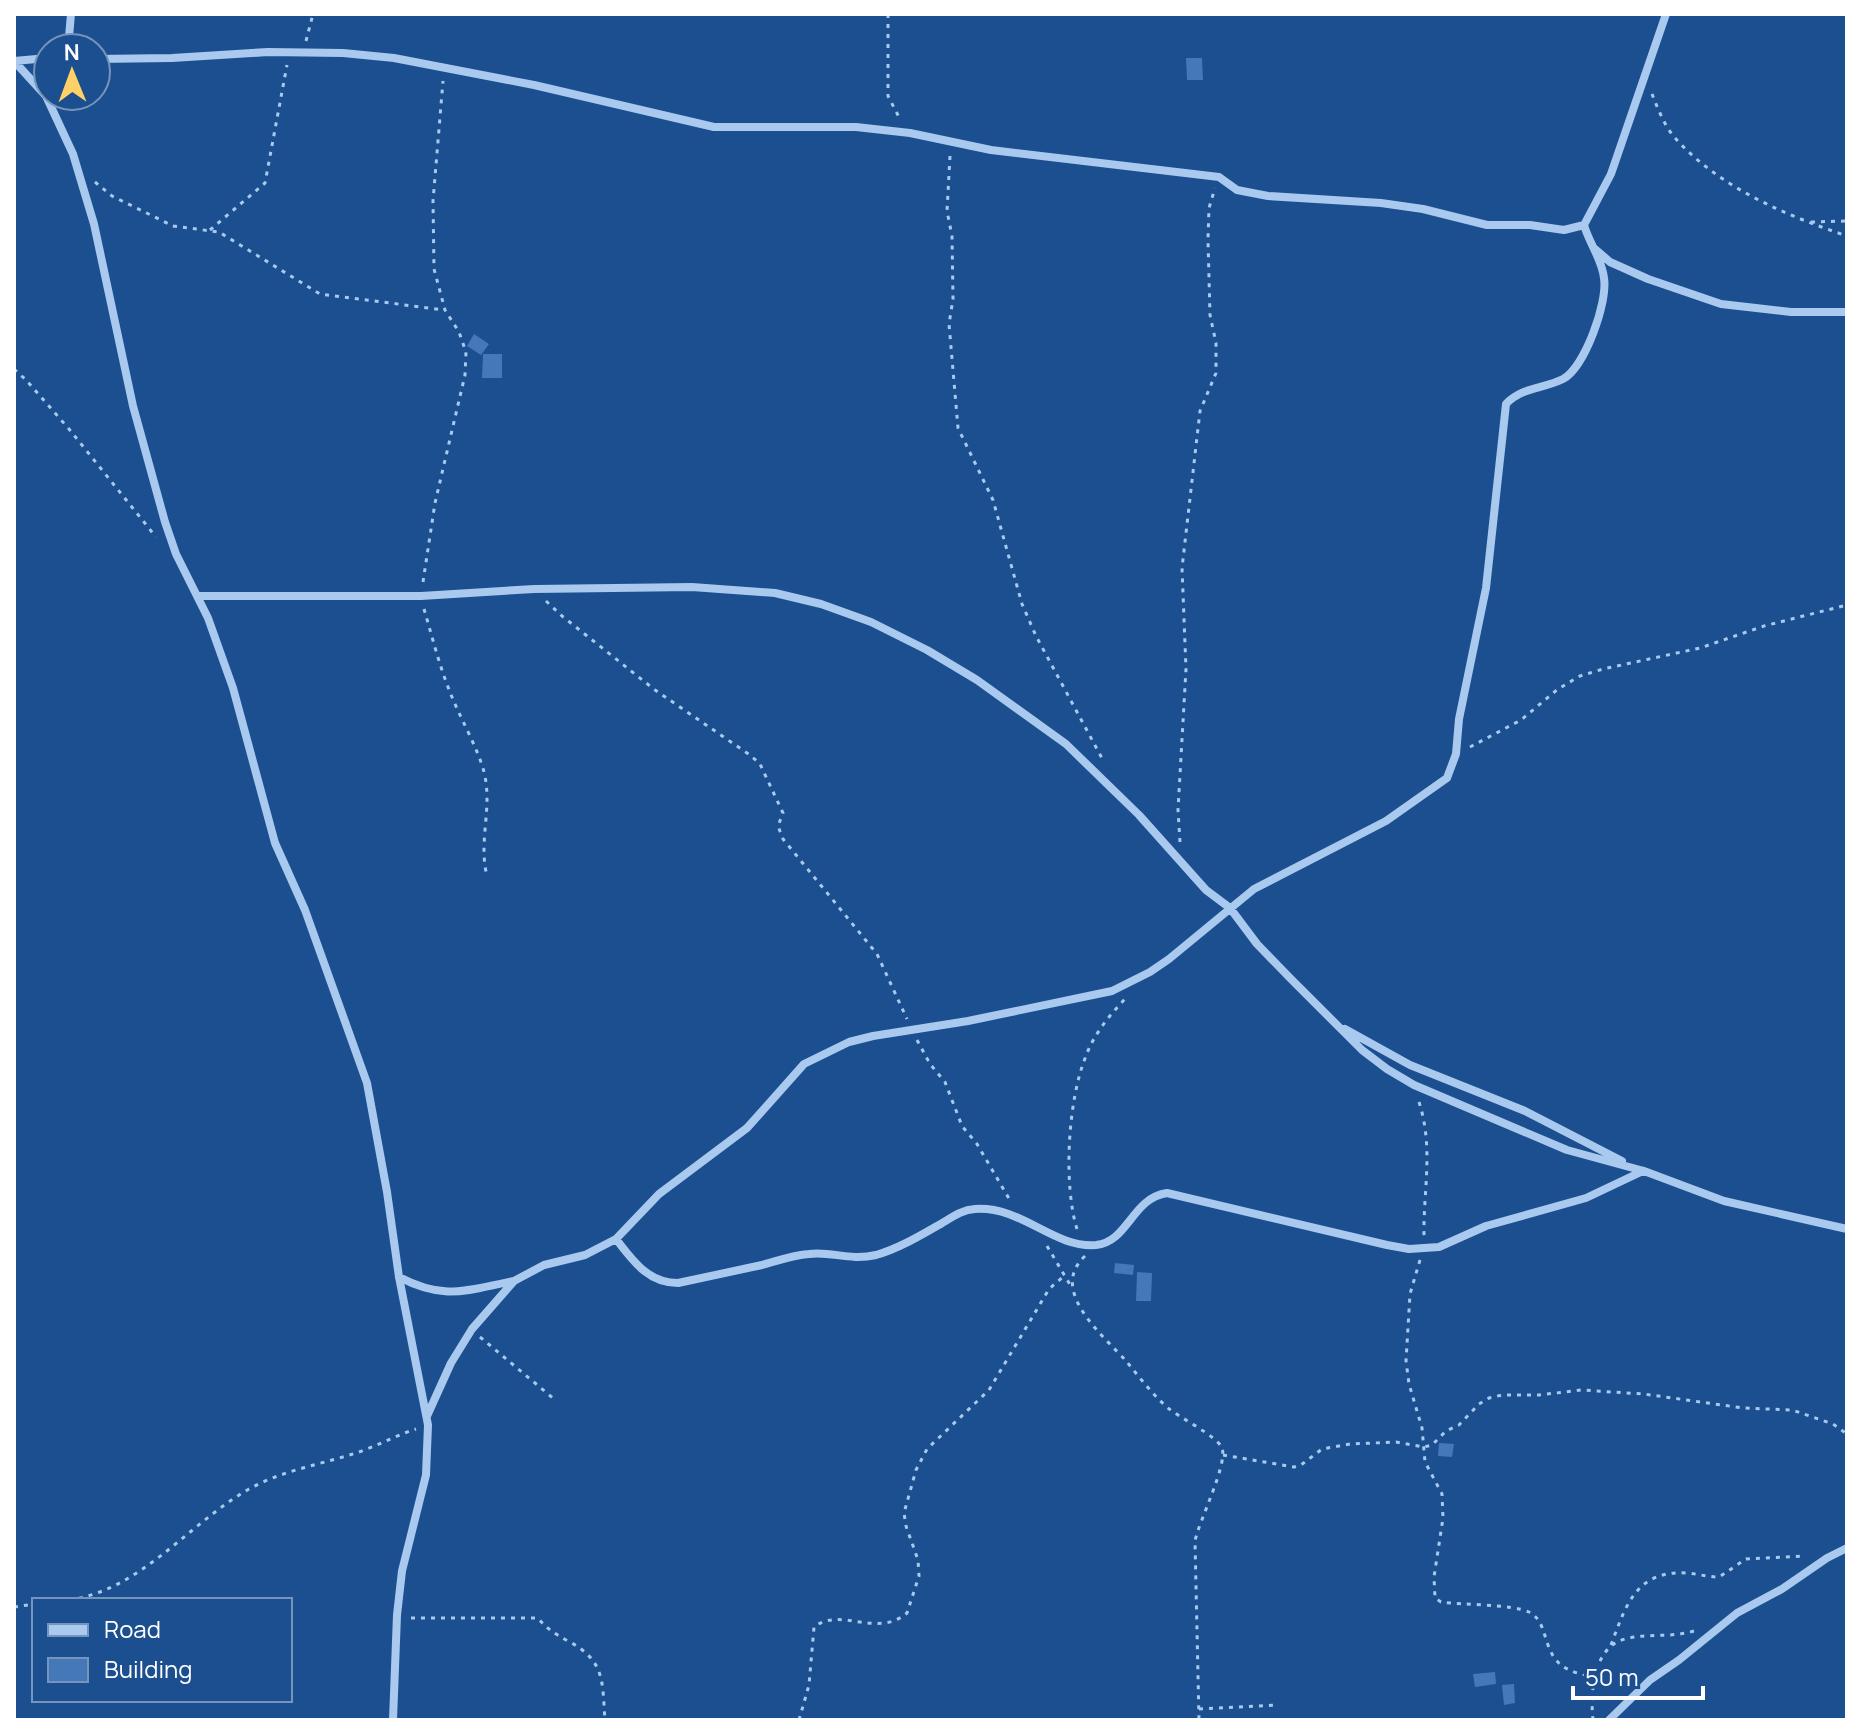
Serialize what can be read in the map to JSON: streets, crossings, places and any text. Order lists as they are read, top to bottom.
{
  "legend": ["Road", "Building"],
  "scale_bar": "50 m",
  "north": "top"
}
